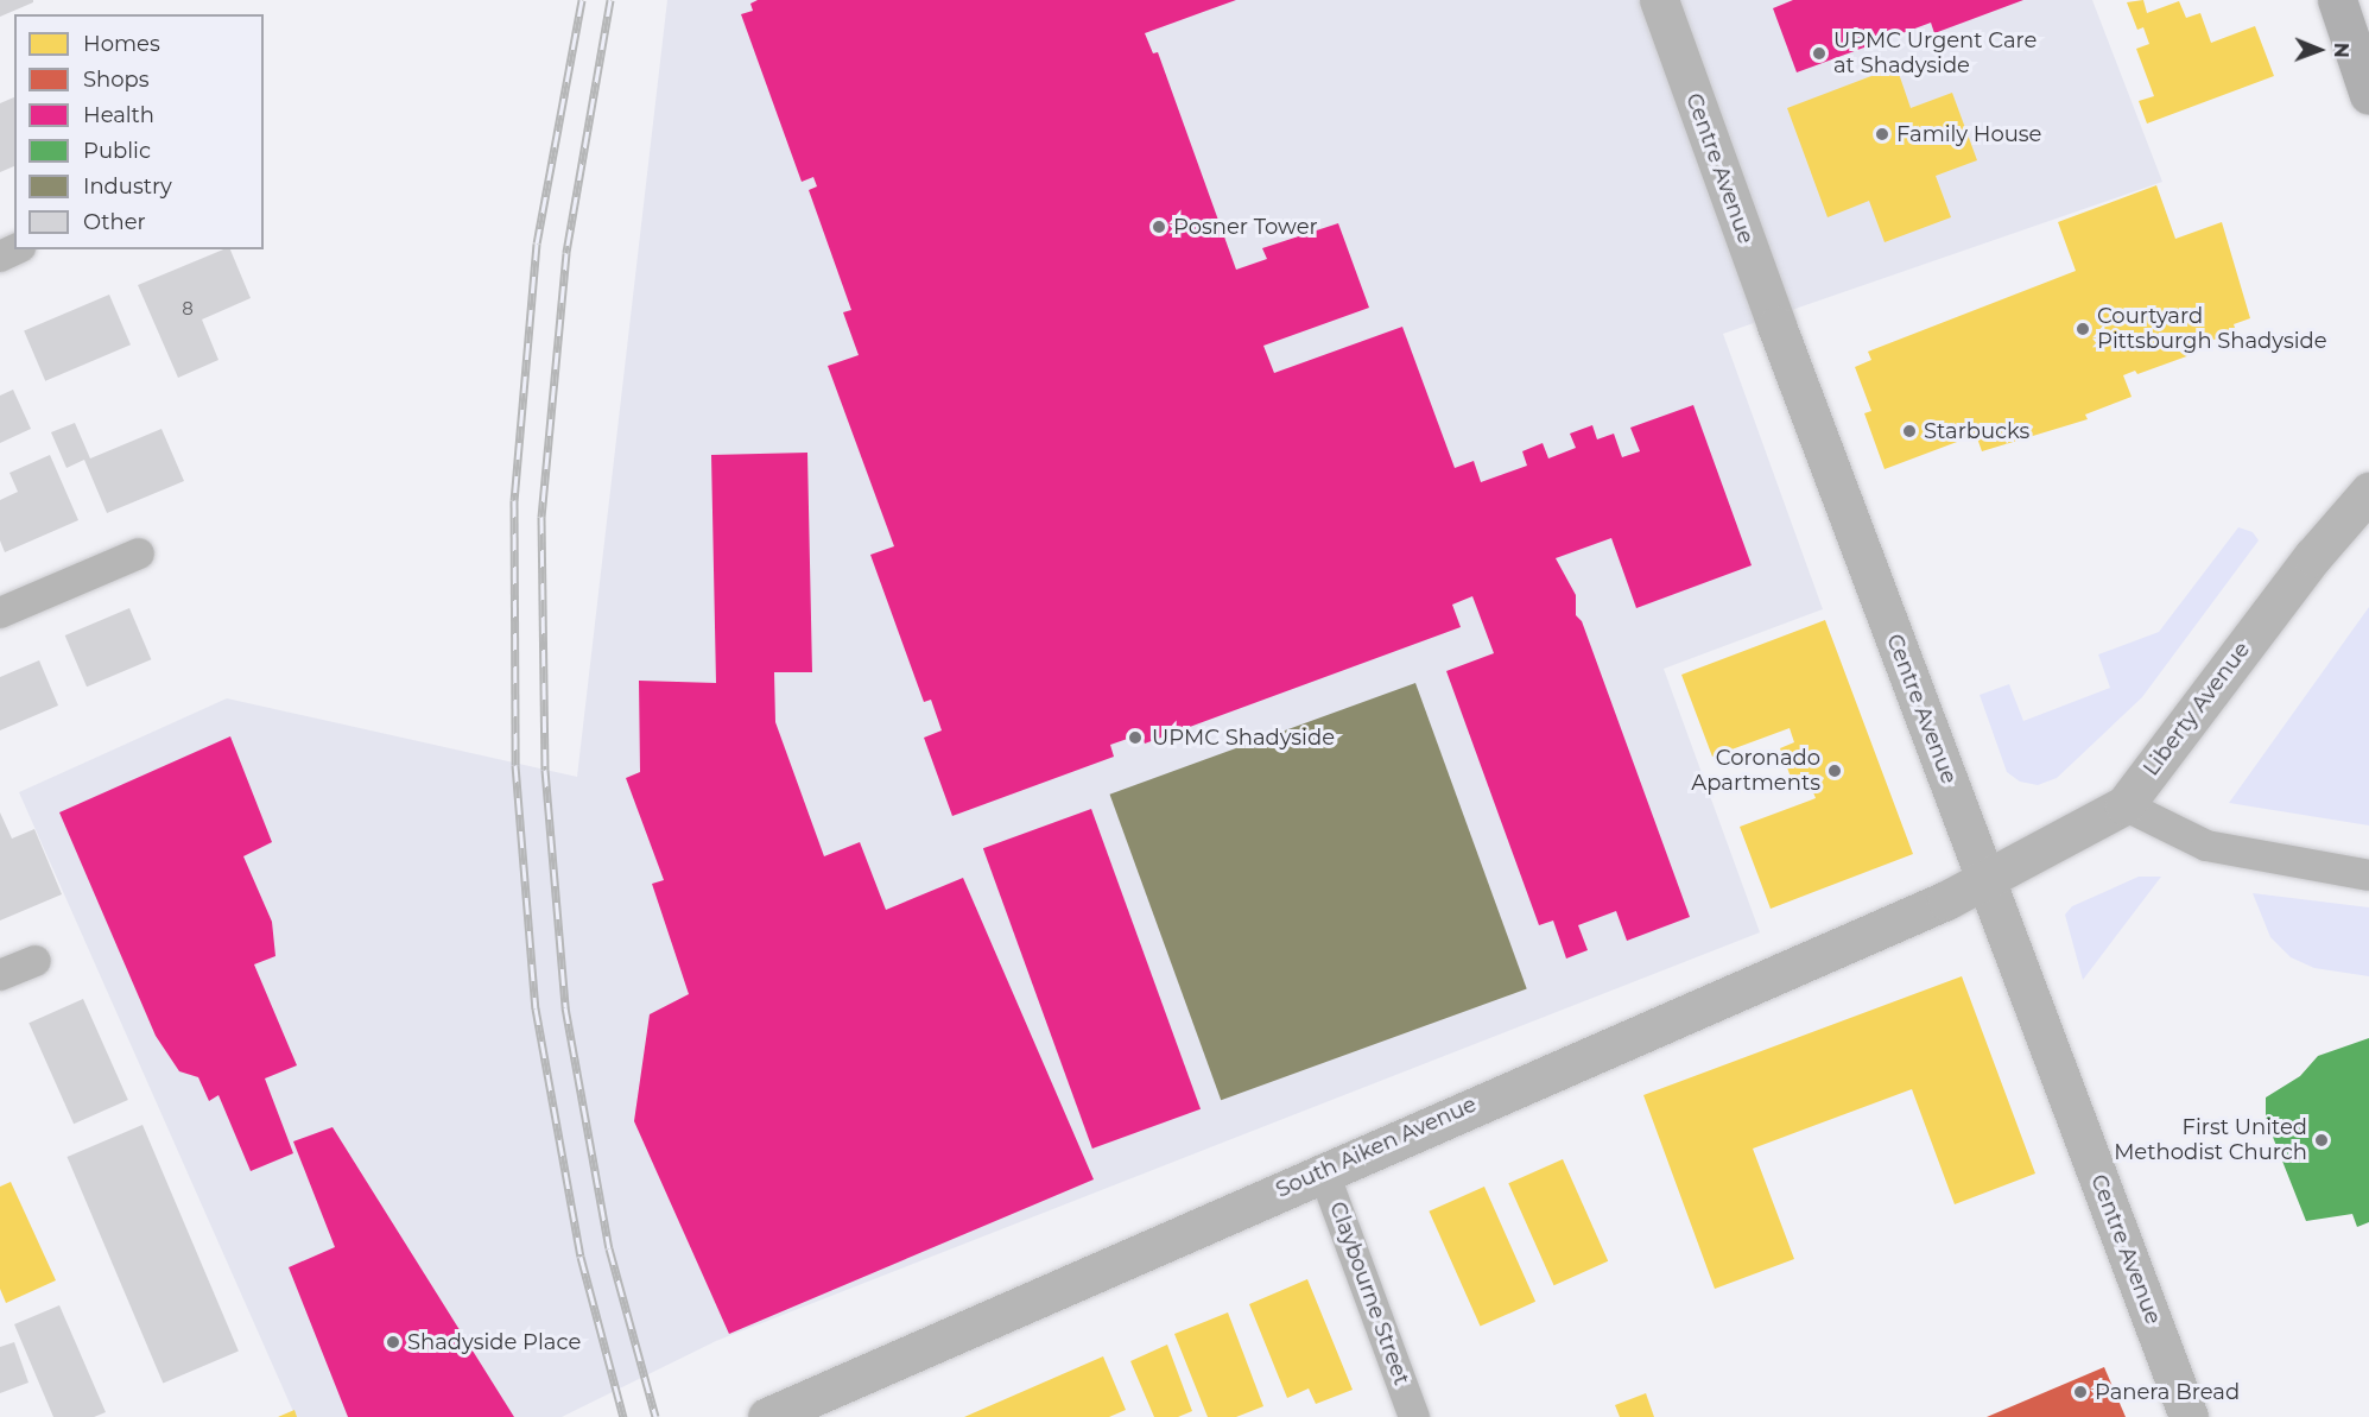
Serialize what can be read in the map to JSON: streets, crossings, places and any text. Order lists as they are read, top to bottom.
{
  "streets": {
    "main road": ["Centre Avenue", "Liberty Avenue", "South Aiken Avenue"],
    "street": ["Claybourne Street"]
  },
  "crossings": [
    ["Centre Avenue", "Liberty Avenue"],
    ["Centre Avenue", "South Aiken Avenue"],
    ["Liberty Avenue", "South Aiken Avenue"],
    ["South Aiken Avenue", "Claybourne Street"]
  ],
  "places": [
    "UPMC Urgent Care at Shadyside",
    "Family House",
    "Posner Tower",
    "Courtyard Pittsburgh Shadyside",
    "Starbucks",
    "UPMC Shadyside",
    "Coronado Apartments",
    "First United Methodist Church",
    "Shadyside Place",
    "Panera Bread"
  ],
  "house_numbers": ["8"],
  "legend": [
    "Homes",
    "Shops",
    "Health",
    "Public",
    "Industry",
    "Other"
  ],
  "north": "right"
}
